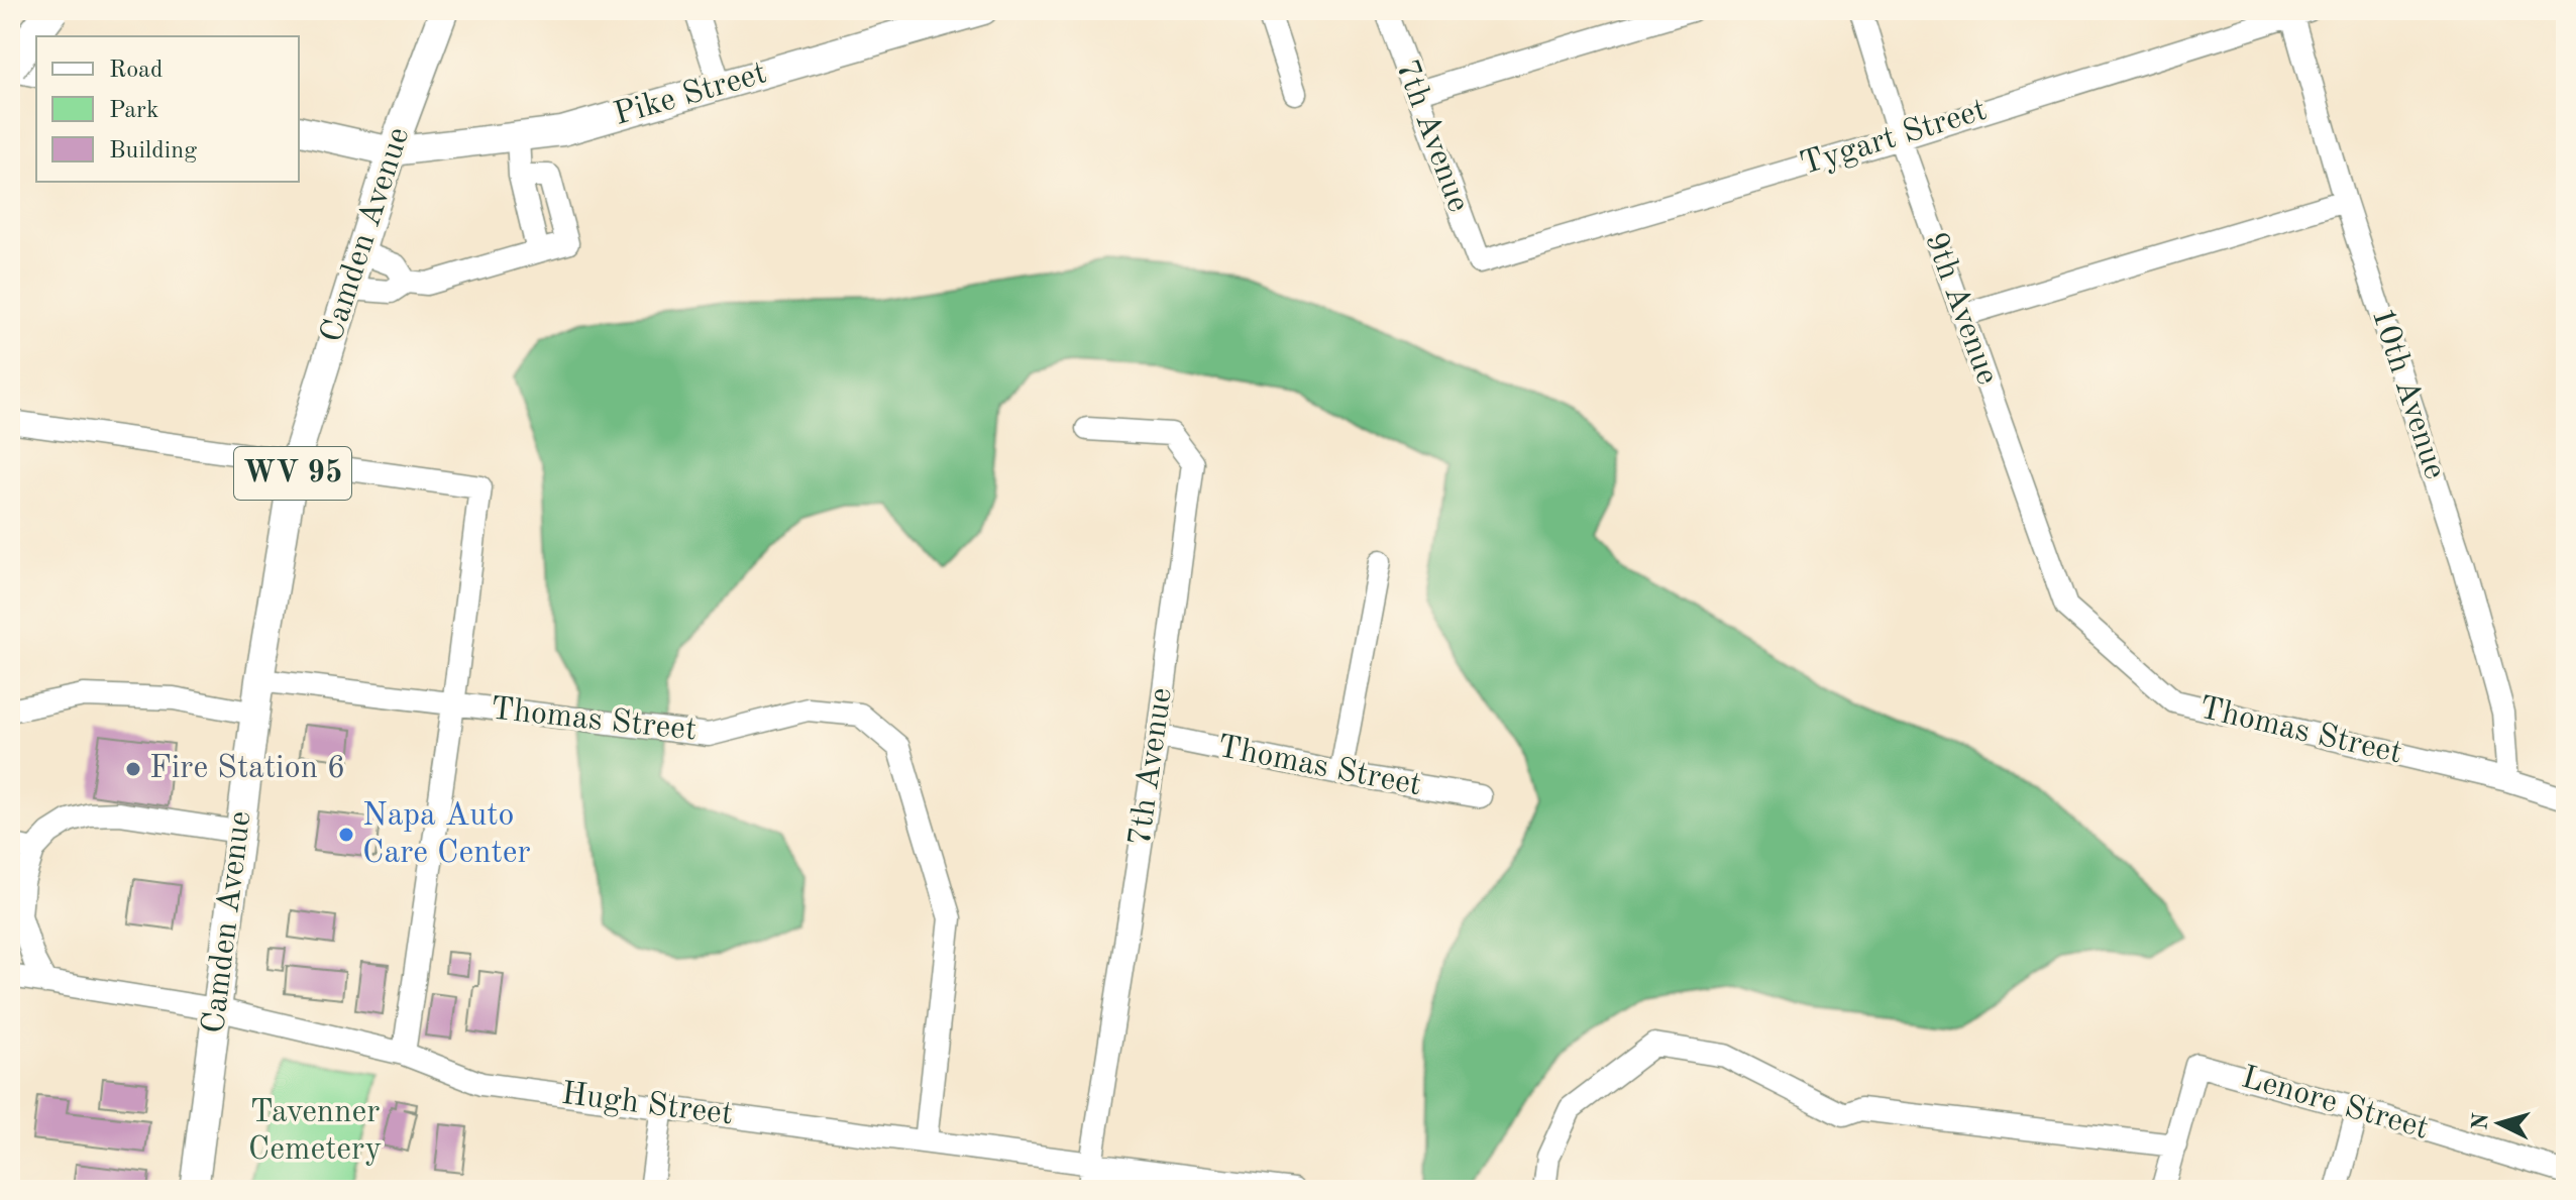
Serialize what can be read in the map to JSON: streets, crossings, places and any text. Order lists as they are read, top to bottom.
{
  "streets": {
    "main road": ["Pike Street", "Camden Avenue", "WV 95"],
    "street": [
      "7th Avenue",
      "Tygart Street",
      "9th Avenue",
      "10th Avenue",
      "Thomas Street",
      "Lenore Street",
      "Hugh Street"
    ]
  },
  "crossings": [
    ["Pike Street", "Camden Avenue"],
    ["7th Avenue", "Tygart Street"],
    ["7th Avenue", "Thomas Street"],
    ["7th Avenue", "Hugh Street"],
    ["Tygart Street", "9th Avenue"],
    ["Tygart Street", "10th Avenue"],
    ["Camden Avenue", "Thomas Street"],
    ["Camden Avenue", "Hugh Street"],
    ["9th Avenue", "Thomas Street"],
    ["10th Avenue", "Thomas Street"],
    ["Thomas Street", "Hugh Street"]
  ],
  "parks": ["Tavenner Cemetery"],
  "places": ["Fire Station 6", "Napa Auto Care Center"],
  "legend": ["Road", "Park", "Building"],
  "north": "left"
}
